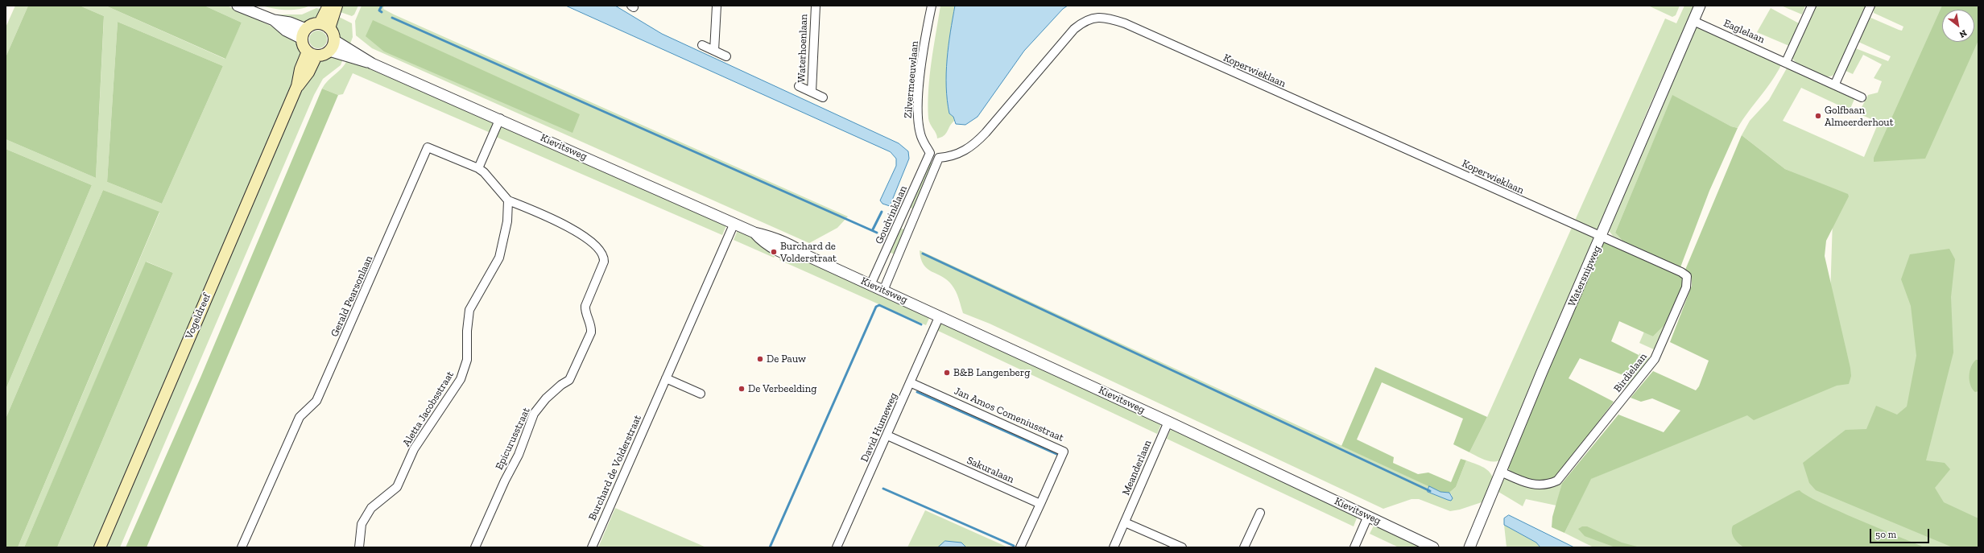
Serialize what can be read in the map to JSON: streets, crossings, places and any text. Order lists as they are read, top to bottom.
{
  "streets": {
    "main road": ["Vogeldreef"],
    "street": [
      "Eaglelaan",
      "Waterhoenlaan",
      "Koperwieklaan",
      "Zilvermeeuwlaan",
      "Kievitsweg",
      "Goudvinklaan",
      "Watersnipweg",
      "Gerald Pearsonlaan",
      "Birdielaan",
      "Aletta Jacobsstraat",
      "Jan Amos Comeniusstraat",
      "David Humeweg",
      "Epicurusstraat",
      "Burchard de Volderstraat",
      "Meanderlaan",
      "Sakuralaan"
    ]
  },
  "crossings": [
    ["Eaglelaan", "Watersnipweg"],
    ["Koperwieklaan", "Goudvinklaan"],
    ["Koperwieklaan", "Watersnipweg"],
    ["Koperwieklaan", "Birdielaan"],
    ["Zilvermeeuwlaan", "Goudvinklaan"],
    ["Kievitsweg", "Goudvinklaan"],
    ["Kievitsweg", "Vogeldreef"],
    ["Kievitsweg", "David Humeweg"],
    ["Kievitsweg", "Burchard de Volderstraat"],
    ["Kievitsweg", "Meanderlaan"],
    ["Watersnipweg", "Birdielaan"],
    ["Aletta Jacobsstraat", "Epicurusstraat"],
    ["Jan Amos Comeniusstraat", "David Humeweg"],
    ["Jan Amos Comeniusstraat", "Sakuralaan"],
    ["David Humeweg", "Sakuralaan"]
  ],
  "places": [
    "Golfbaan Almeerderhout",
    "Burchard de Volderstraat",
    "De Pauw",
    "B&B Langenberg",
    "De Verbeelding"
  ],
  "scale_bar": "50 m",
  "north": "bottom right"
}
